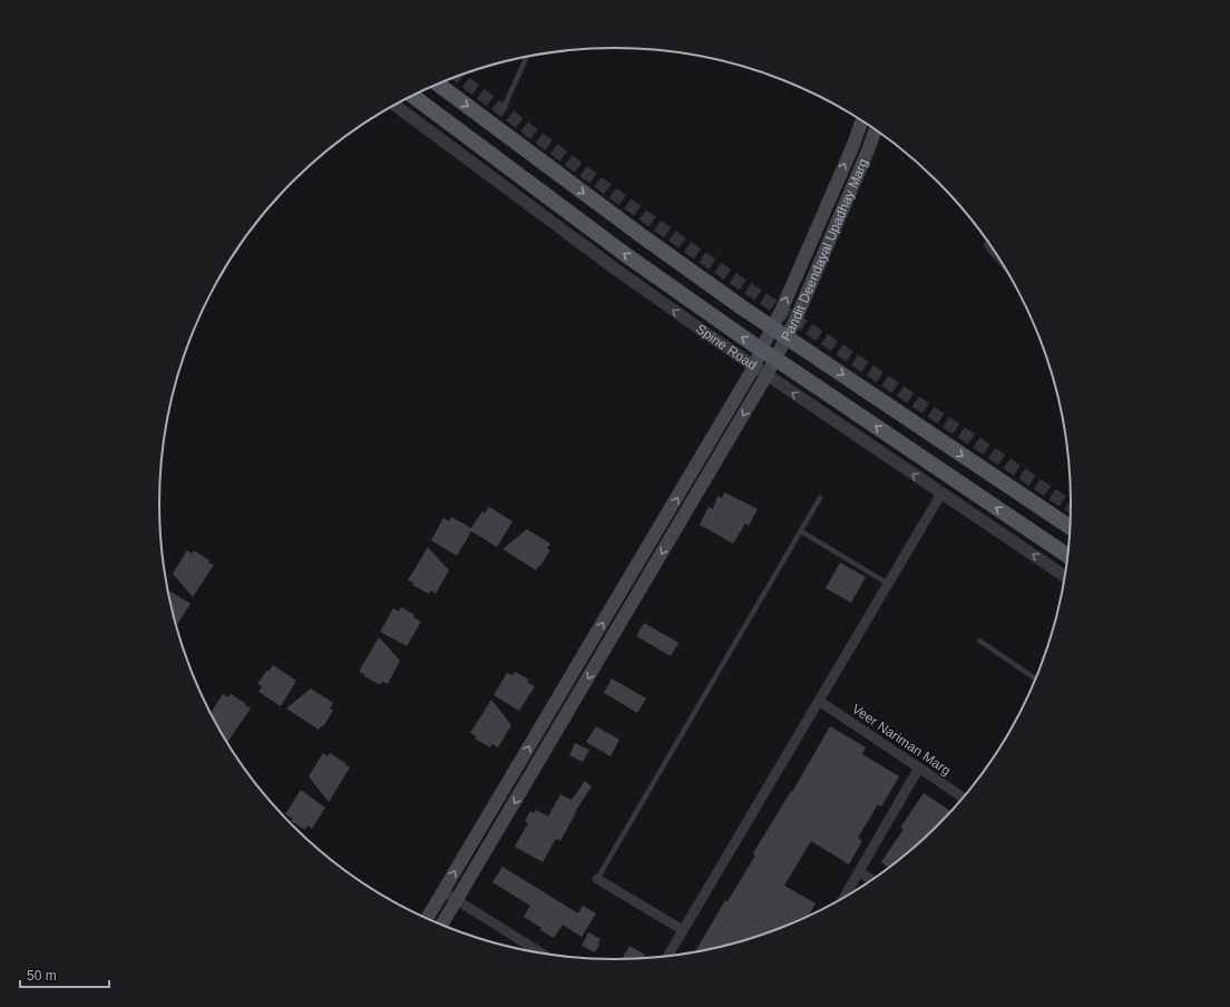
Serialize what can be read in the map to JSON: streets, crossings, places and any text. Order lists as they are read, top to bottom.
{
  "streets": {
    "main road": ["Pandit Deendayal Upadhay Marg", "Spine Road"],
    "street": ["Veer Nariman Marg"]
  },
  "crossings": [
    ["Pandit Deendayal Upadhay Marg", "Spine Road"]
  ],
  "scale_bar": "50 m"
}
